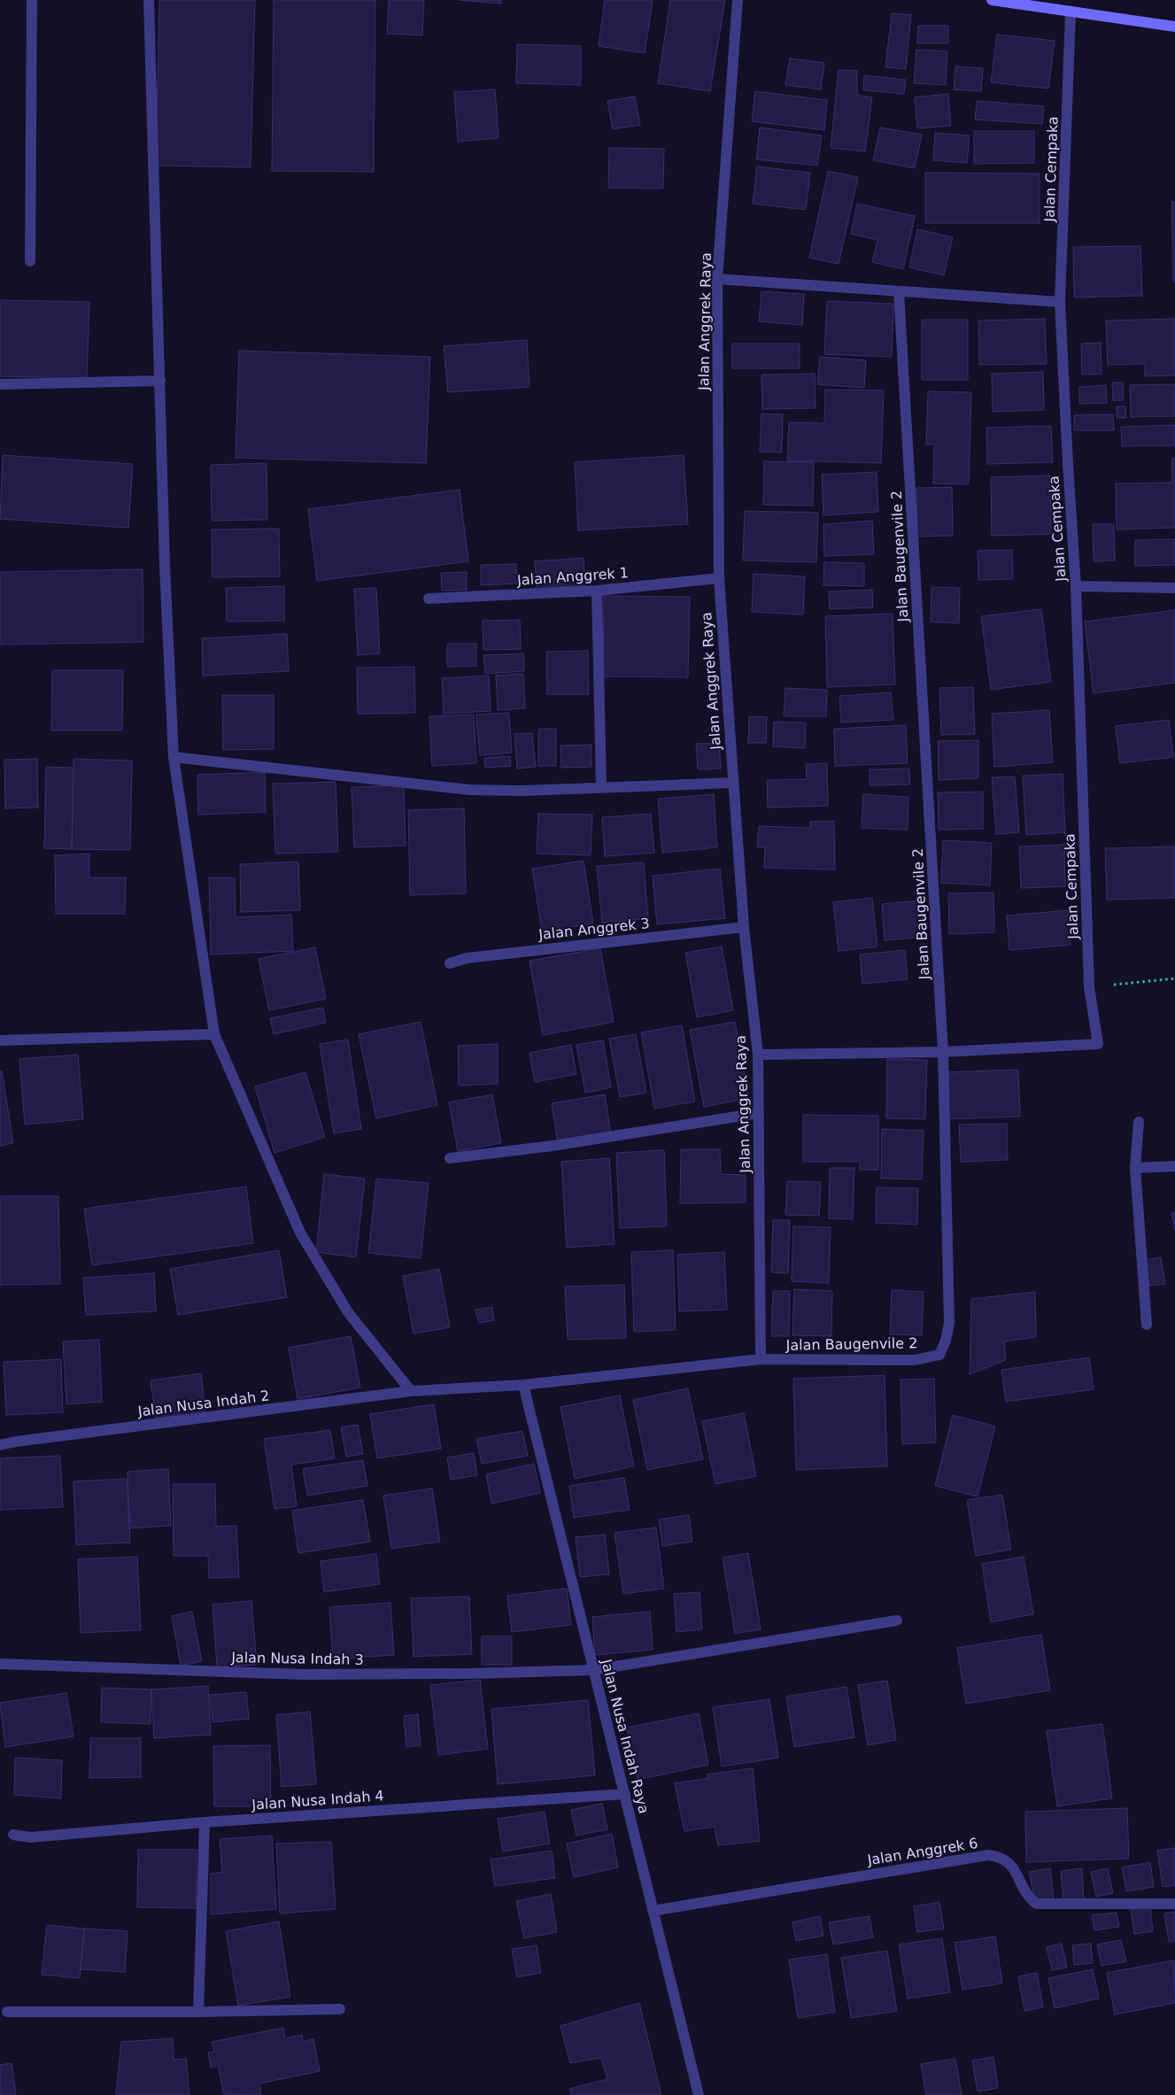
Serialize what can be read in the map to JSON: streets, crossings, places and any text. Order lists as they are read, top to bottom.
{
  "streets": {
    "street": [
      "Jalan Cempaka",
      "Jalan Anggrek Raya",
      "Jalan Baugenvile 2",
      "Jalan Anggrek 1",
      "Jalan Anggrek 3",
      "Jalan Nusa Indah 2",
      "Jalan Nusa Indah 3",
      "Jalan Nusa Indah Raya",
      "Jalan Nusa Indah 4",
      "Jalan Anggrek 6"
    ]
  },
  "crossings": [
    ["Jalan Cempaka", "Jalan Baugenvile 2"],
    ["Jalan Anggrek Raya", "Jalan Baugenvile 2"],
    ["Jalan Anggrek Raya", "Jalan Anggrek 1"],
    ["Jalan Anggrek Raya", "Jalan Anggrek 3"],
    ["Jalan Anggrek Raya", "Jalan Nusa Indah 2"],
    ["Jalan Baugenvile 2", "Jalan Nusa Indah 2"],
    ["Jalan Nusa Indah 2", "Jalan Nusa Indah Raya"],
    ["Jalan Nusa Indah 3", "Jalan Nusa Indah Raya"],
    ["Jalan Nusa Indah Raya", "Jalan Nusa Indah 4"],
    ["Jalan Nusa Indah Raya", "Jalan Anggrek 6"]
  ]
}
